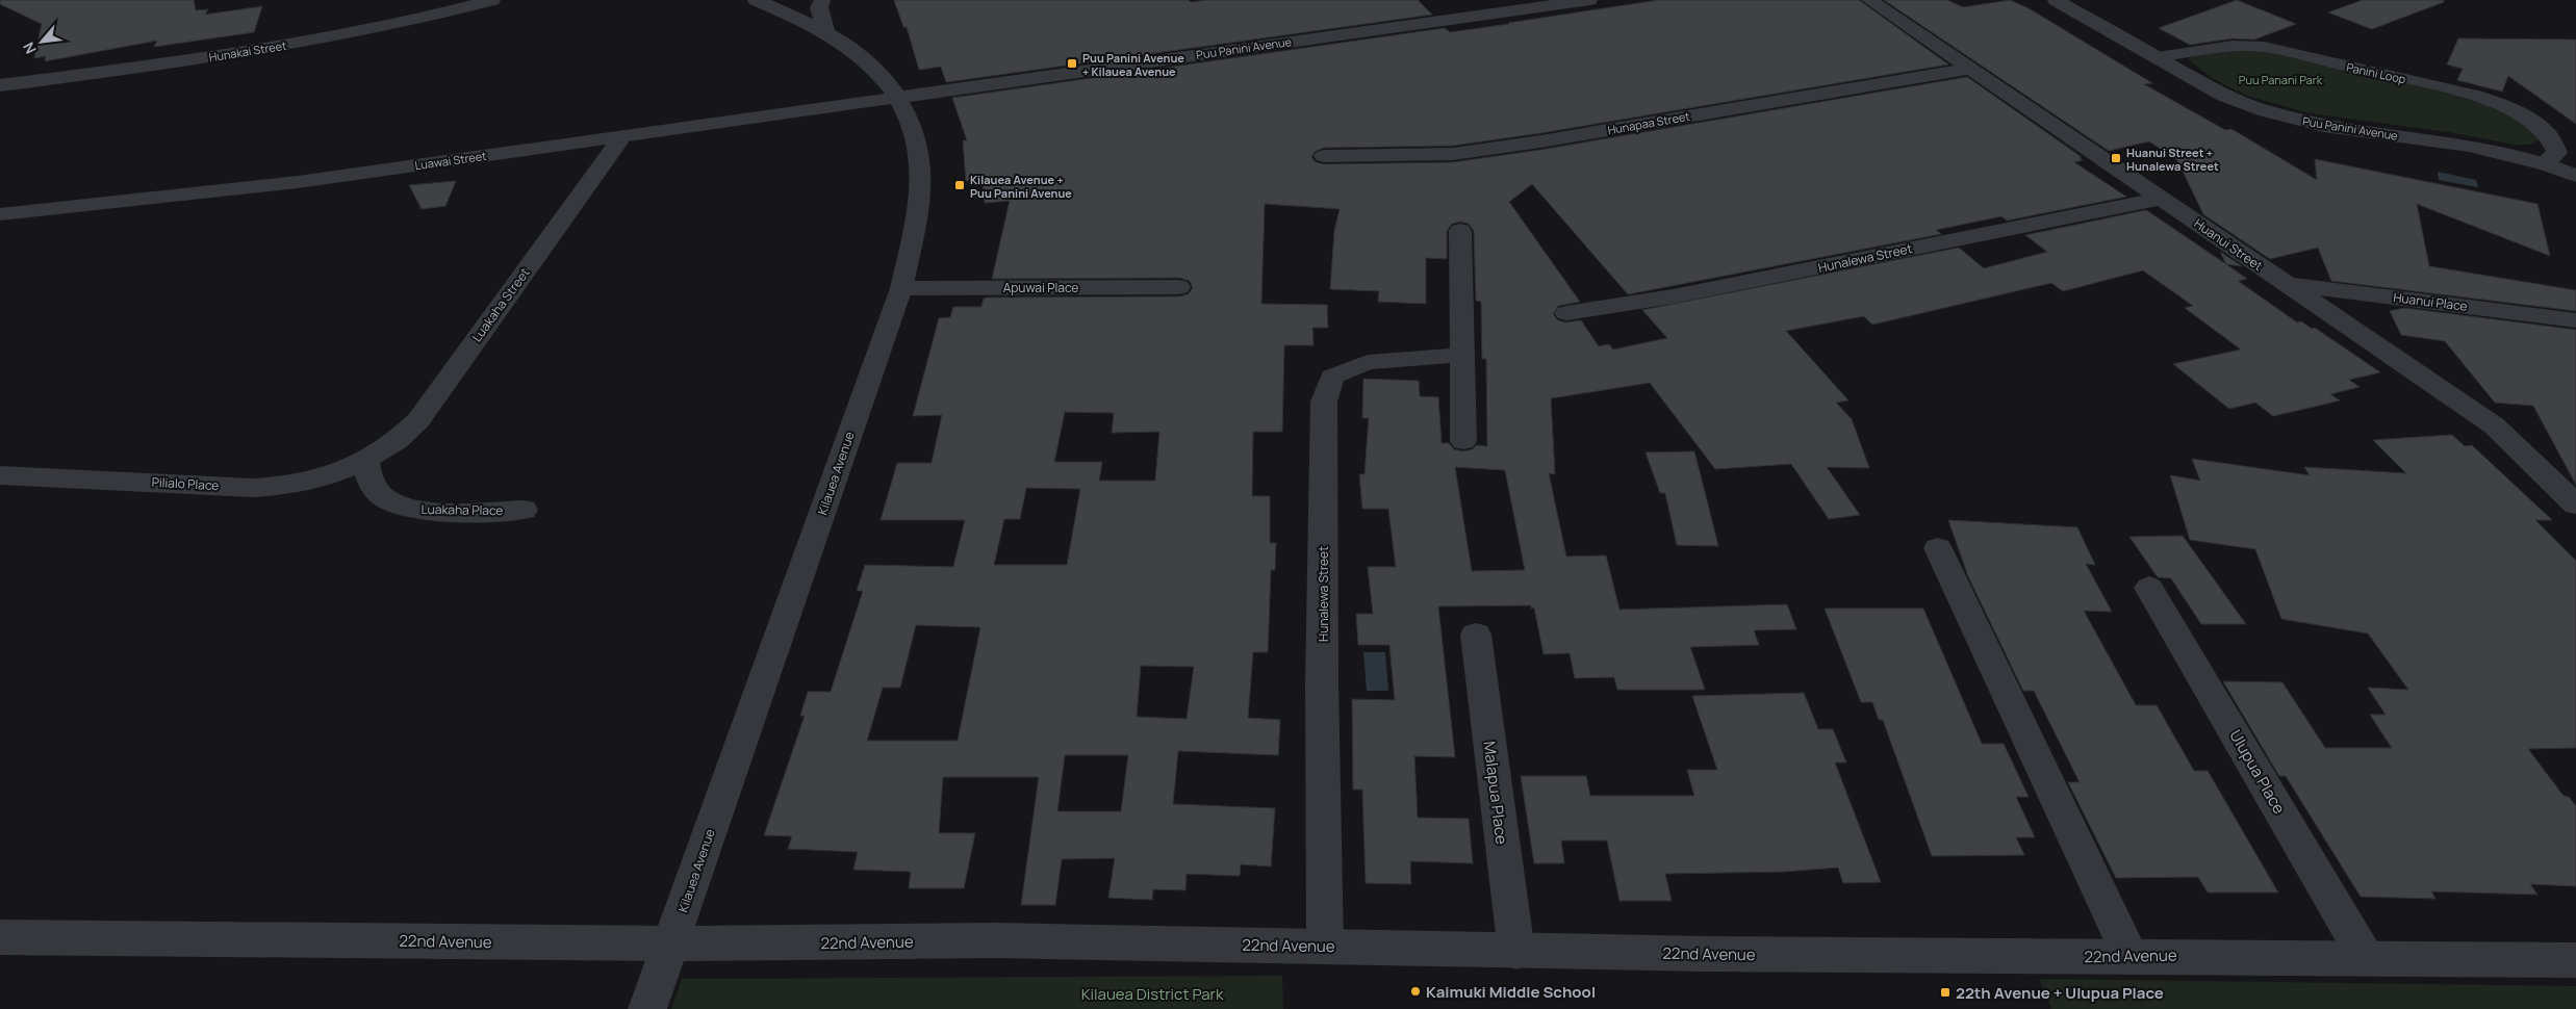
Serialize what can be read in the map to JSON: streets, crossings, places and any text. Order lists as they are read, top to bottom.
{
  "streets": {
    "street": [
      "Puu Panini Avenue",
      "Hunakai Street",
      "Panini Loop",
      "Hunapaa Street",
      "Luawai Street",
      "Huanui Street",
      "Hunalewa Street",
      "Apuwai Place",
      "Huanui Place",
      "Luakaha Street",
      "Kilauea Avenue",
      "Pilialo Place",
      "Luakaha Place",
      "Ulupua Place",
      "Malapua Place",
      "22nd Avenue"
    ]
  },
  "crossings": [
    ["Puu Panini Avenue", "Panini Loop"],
    ["Puu Panini Avenue", "Luawai Street"],
    ["Puu Panini Avenue", "Kilauea Avenue"],
    ["Hunapaa Street", "Huanui Street"],
    ["Luawai Street", "Luakaha Street"],
    ["Luawai Street", "Kilauea Avenue"],
    ["Huanui Street", "Hunalewa Street"],
    ["Huanui Street", "Huanui Place"],
    ["Hunalewa Street", "22nd Avenue"],
    ["Apuwai Place", "Kilauea Avenue"],
    ["Luakaha Street", "Pilialo Place"],
    ["Luakaha Street", "Luakaha Place"],
    ["Kilauea Avenue", "22nd Avenue"],
    ["Pilialo Place", "Luakaha Place"],
    ["Ulupua Place", "22nd Avenue"],
    ["Malapua Place", "22nd Avenue"]
  ],
  "parks": ["Puu Panani Park", "Kilauea District Park"],
  "places": {
    "transit": [
      "Puu Panini Avenue + Kilauea Avenue",
      "Huanui Street + Hunalewa Street",
      "Kilauea Avenue + Puu Panini Avenue",
      "22th Avenue + Ulupua Place"
    ],
    "other": ["Kaimuki Middle School"]
  },
  "north": "bottom left"
}
